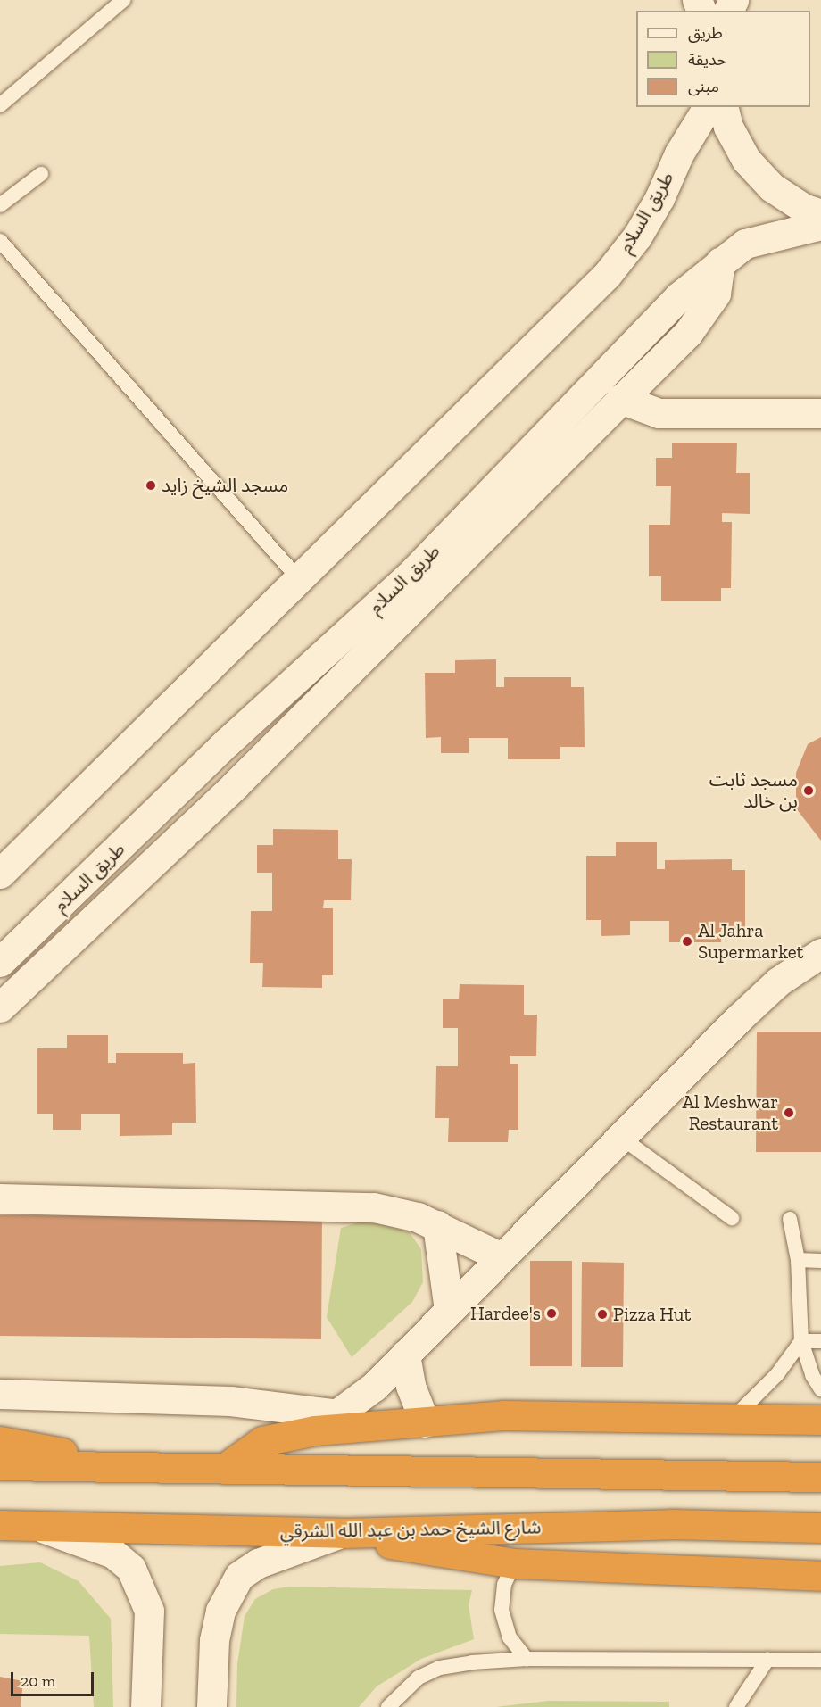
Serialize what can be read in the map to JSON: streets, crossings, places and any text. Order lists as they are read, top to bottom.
{
  "streets": {
    "highway": ["شارع الشيخ حمد بن عبد الله الشرقي"],
    "street": ["طريق السلام"]
  },
  "places": [
    "مسجد الشيخ زايد",
    "مسجد ثابت بن خالد",
    "Al Jahra Supermarket",
    "Al Meshwar Restaurant",
    "Hardee's",
    "Pizza Hut"
  ],
  "legend": ["طريق", "حديقة", "مبنى"],
  "scale_bar": "20 m"
}
